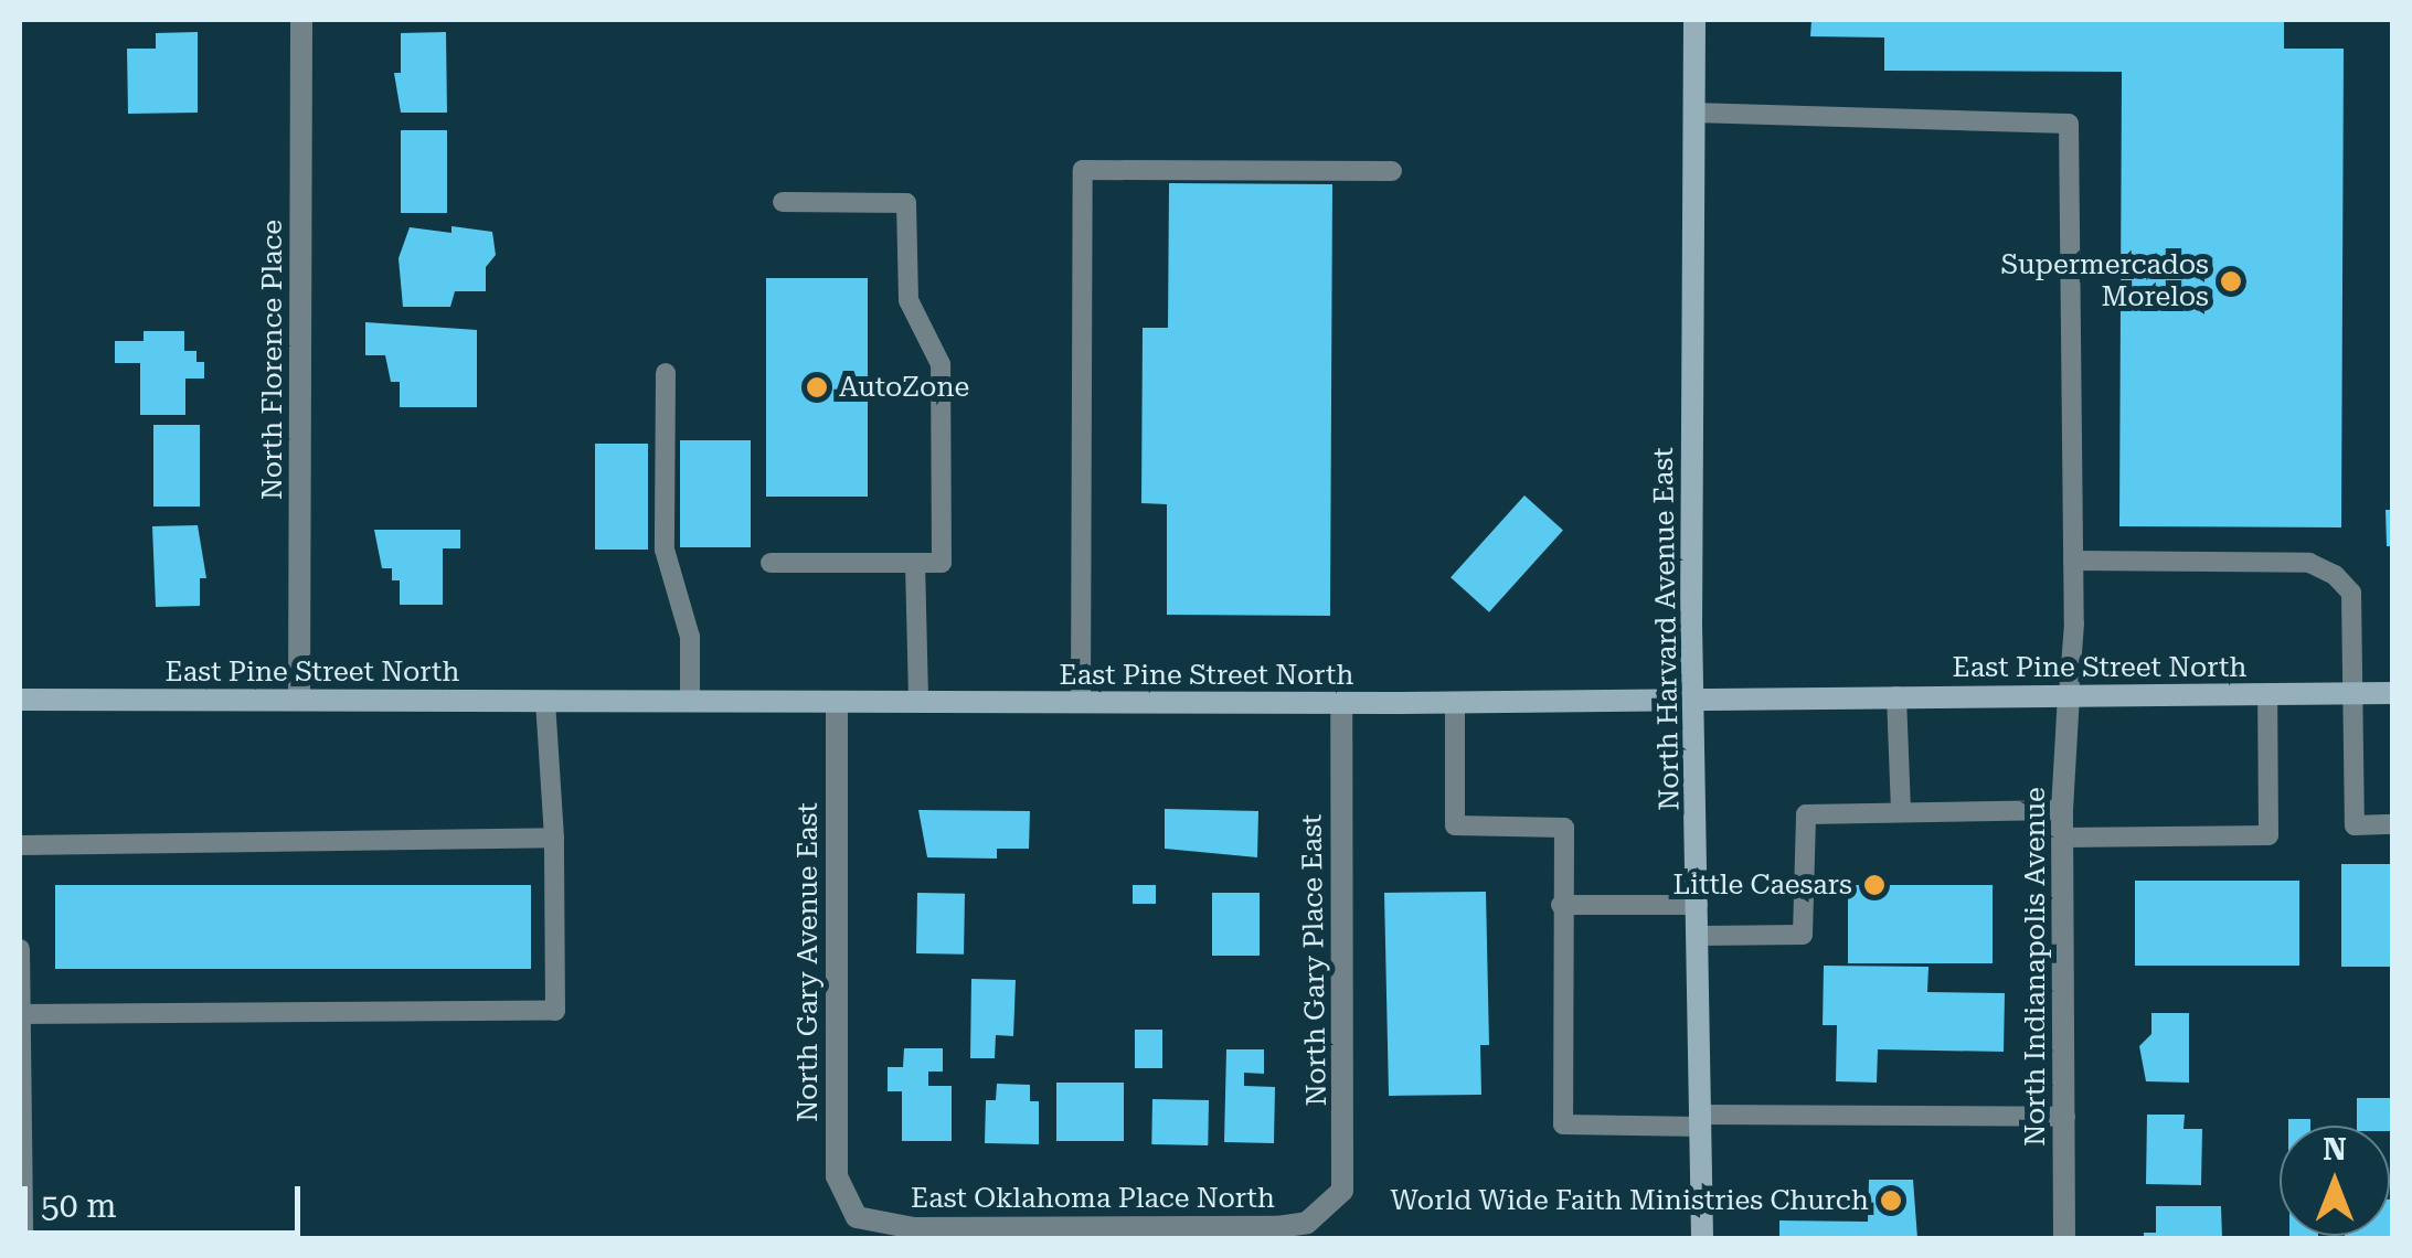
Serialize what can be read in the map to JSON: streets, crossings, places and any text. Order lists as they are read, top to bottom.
{
  "streets": {
    "main road": ["North Harvard Avenue East", "East Pine Street North"],
    "street": [
      "North Florence Place",
      "North Gary Place East",
      "North Gary Avenue East",
      "North Indianapolis Avenue",
      "East Oklahoma Place North"
    ]
  },
  "crossings": [
    ["North Florence Place", "East Pine Street North"],
    ["North Harvard Avenue East", "East Pine Street North"],
    ["East Pine Street North", "North Gary Place East"],
    ["East Pine Street North", "North Gary Avenue East"],
    ["East Pine Street North", "North Indianapolis Avenue"],
    ["North Gary Place East", "East Oklahoma Place North"],
    ["North Gary Avenue East", "East Oklahoma Place North"]
  ],
  "places": [
    "Supermercados Morelos",
    "AutoZone",
    "Little Caesars",
    "World Wide Faith Ministries Church"
  ],
  "scale_bar": "50 m",
  "north": "top"
}
